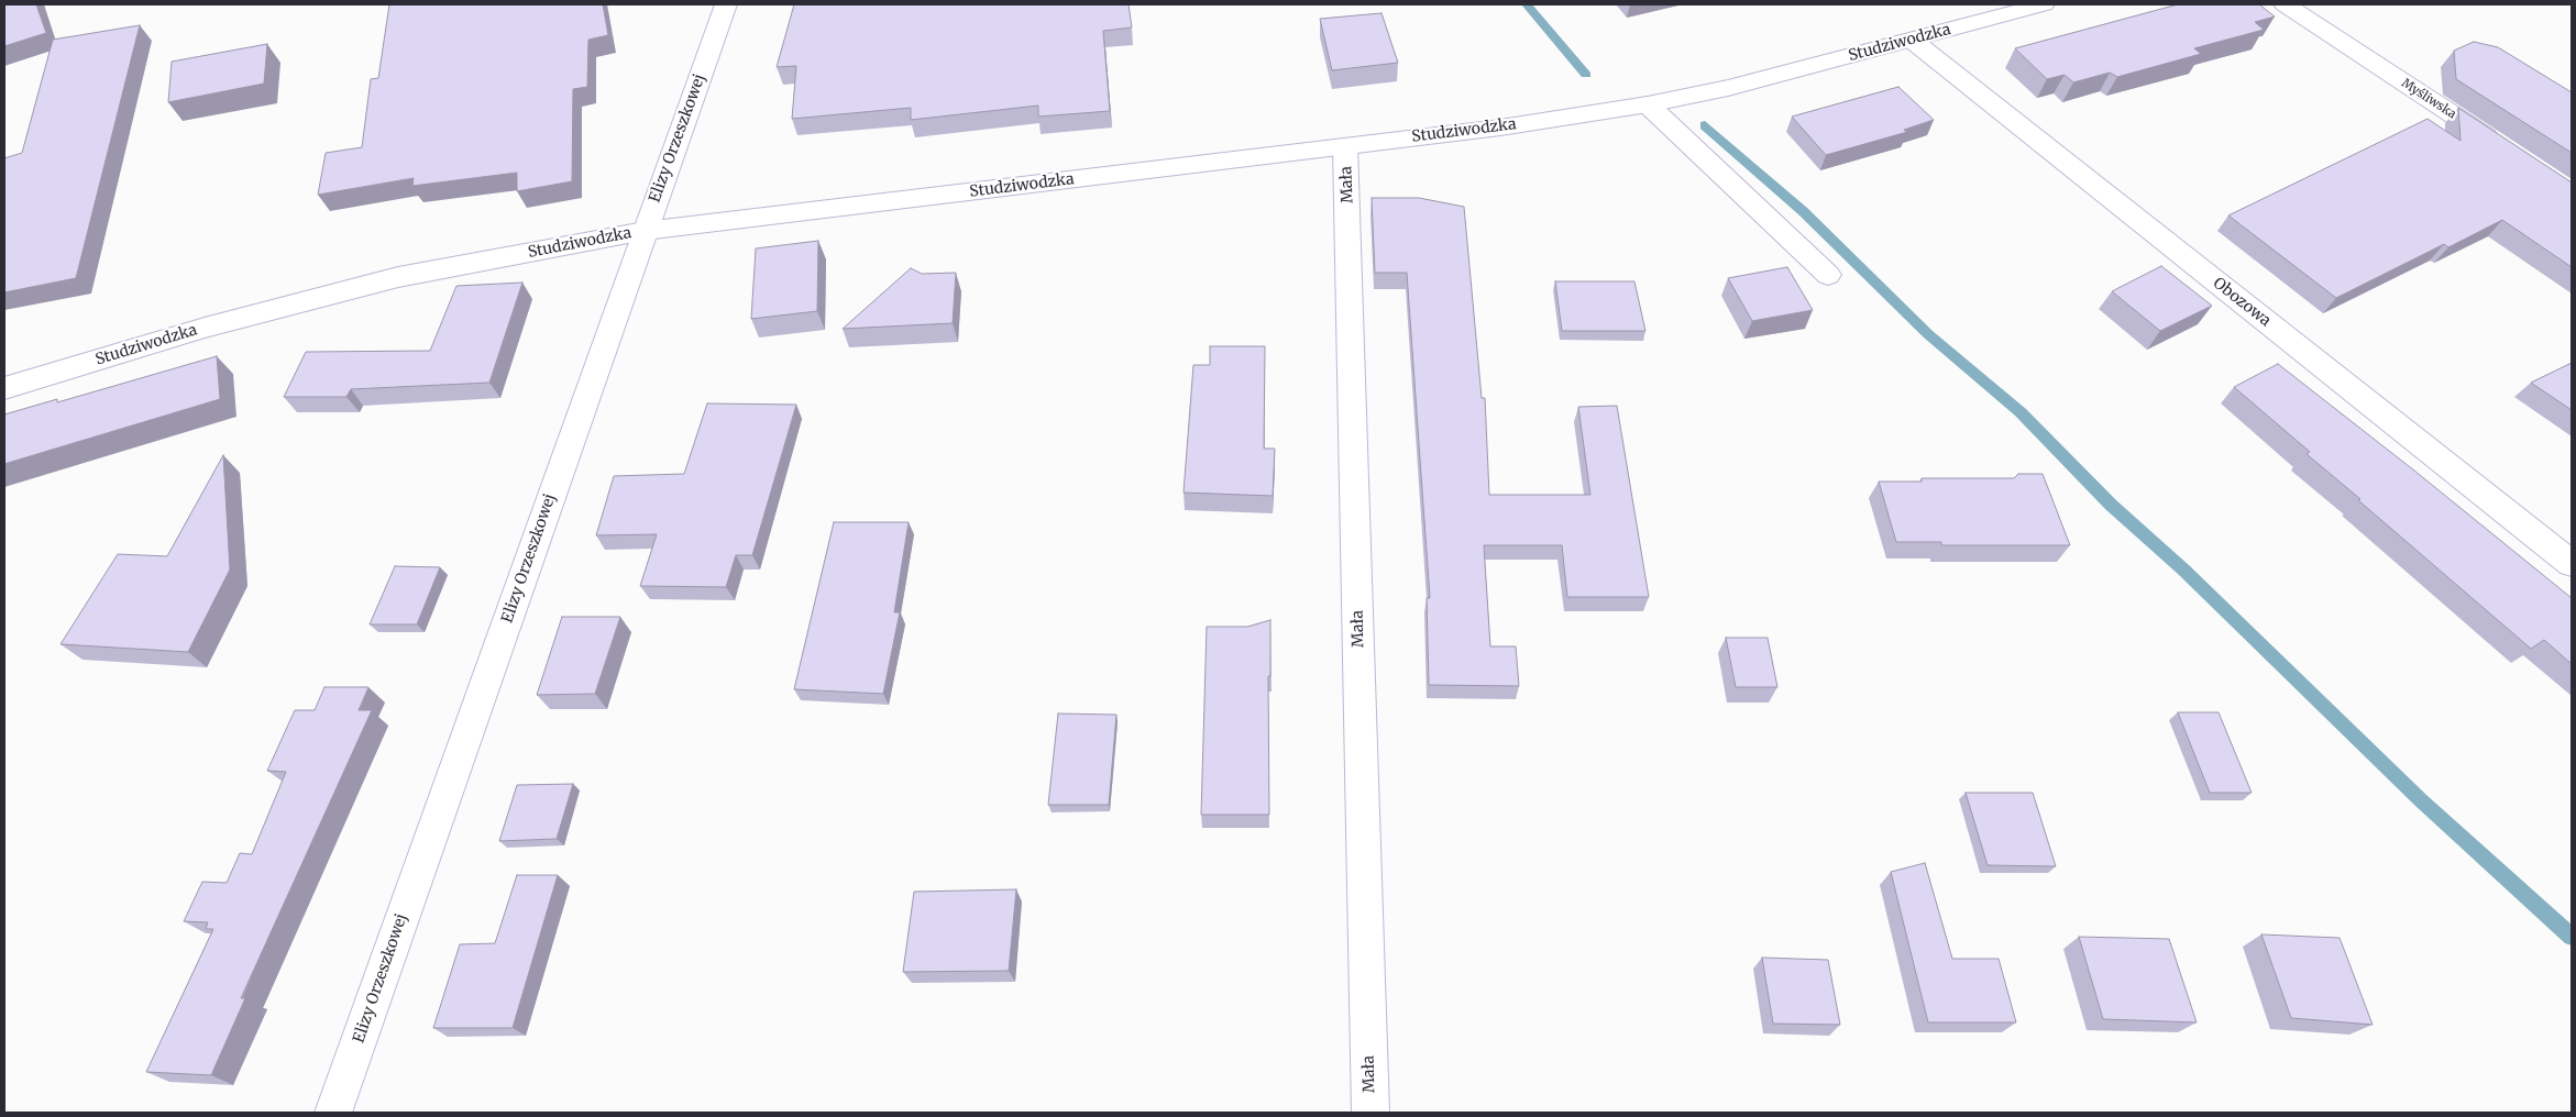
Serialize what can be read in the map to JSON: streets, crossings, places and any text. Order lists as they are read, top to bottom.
{
  "streets": {
    "street": [
      "Studziwodzka",
      "Myśliwska",
      "Elizy Orzeszkowej",
      "Mała",
      "Obozowa"
    ]
  },
  "crossings": [
    ["Studziwodzka", "Elizy Orzeszkowej"],
    ["Studziwodzka", "Mała"],
    ["Studziwodzka", "Obozowa"]
  ]
}
